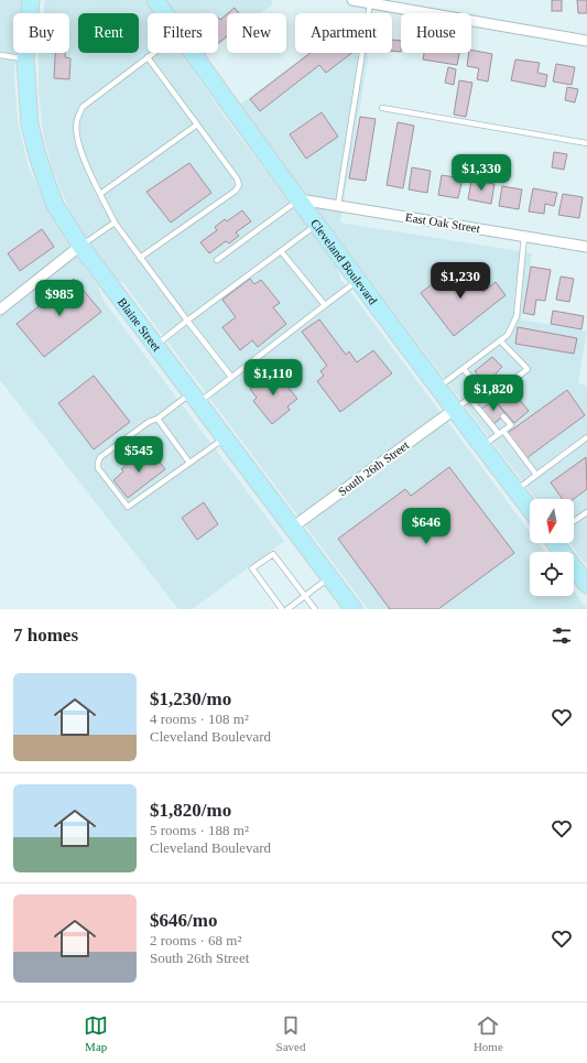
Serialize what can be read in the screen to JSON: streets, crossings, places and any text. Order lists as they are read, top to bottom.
{
  "streets": {
    "main road": ["Cleveland Boulevard", "Blaine Street"],
    "street": ["East Oak Street", "South 26th Street"]
  },
  "crossings": [
    ["East Oak Street", "Cleveland Boulevard"],
    ["Cleveland Boulevard", "South 26th Street"],
    ["Blaine Street", "South 26th Street"]
  ],
  "north": "bottom",
  "page": {
    "chip": [
      "Buy",
      "Rent",
      "Filters",
      "New",
      "Apartment",
      "House"
    ],
    "price": [
      "$1,330",
      "$1,230",
      "$985",
      "$1,110",
      "$1,820",
      "$545",
      "$646"
    ],
    "heading": "7 homes",
    "list": [
      {
        "name": "$1,230/mo",
        "note": "4 rooms · 108 m² · Cleveland Boulevard"
      },
      {
        "name": "$1,820/mo",
        "note": "5 rooms · 188 m² · Cleveland Boulevard"
      },
      {
        "name": "$646/mo",
        "note": "2 rooms · 68 m² · South 26th Street"
      }
    ],
    "tabs": ["Map", "Saved", "Home"]
  }
}
